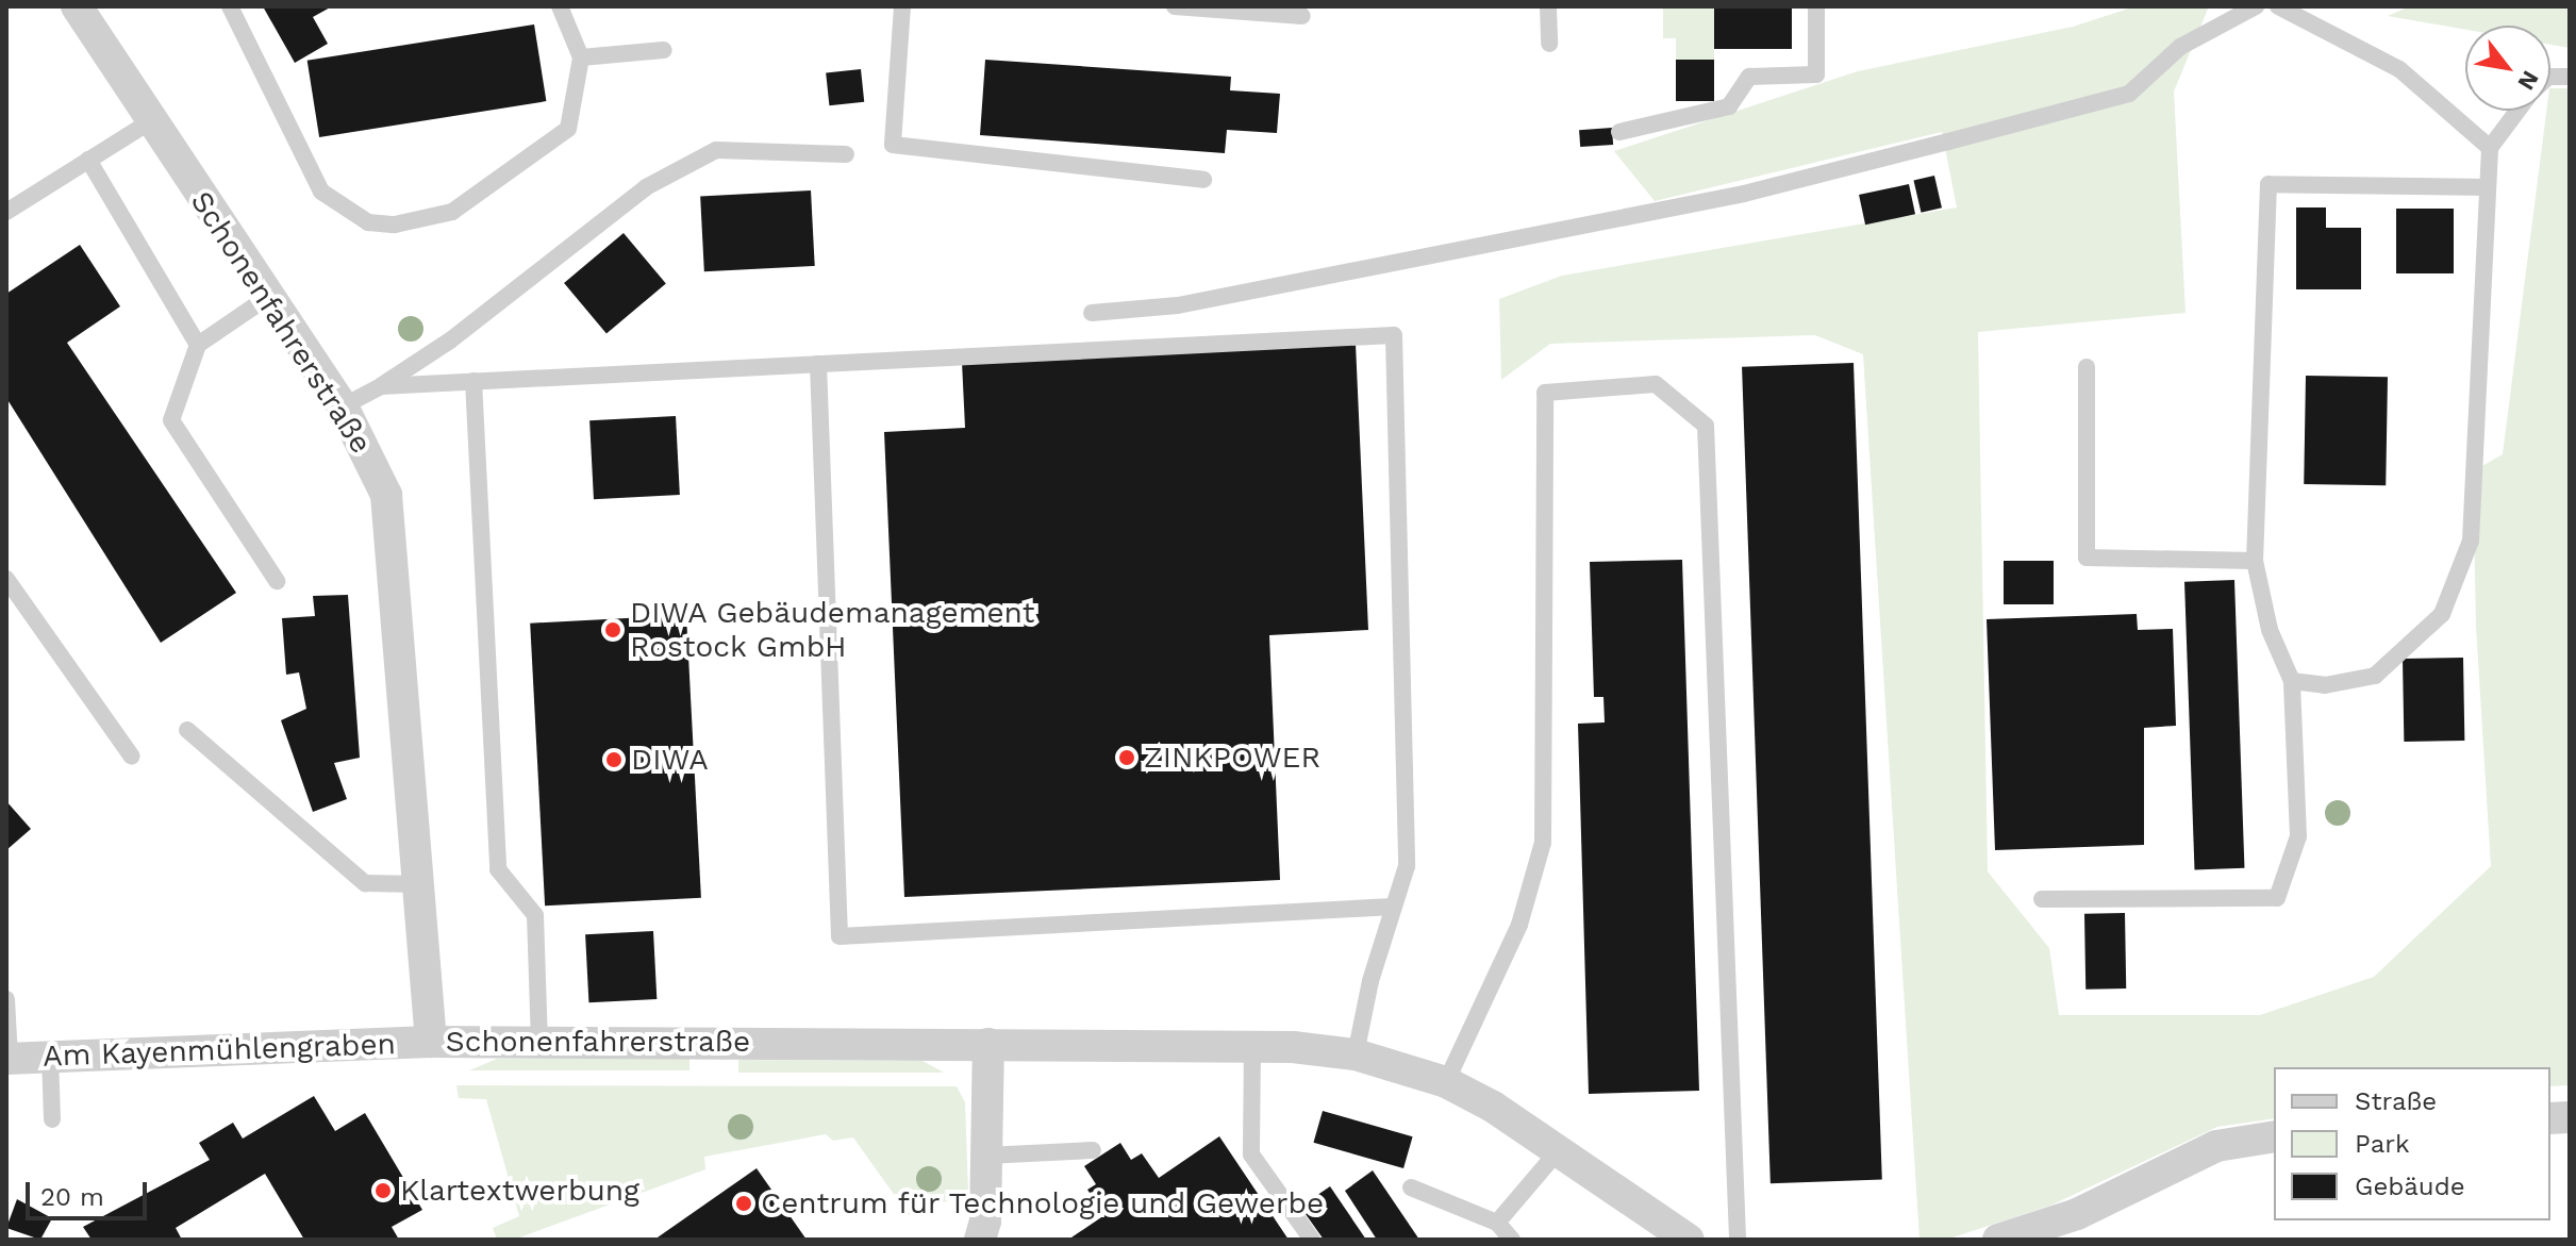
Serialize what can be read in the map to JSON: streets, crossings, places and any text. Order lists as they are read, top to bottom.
{
  "streets": {
    "street": ["Schonenfahrerstraße", "Am Kayenmühlengraben"]
  },
  "crossings": [
    ["Schonenfahrerstraße", "Am Kayenmühlengraben"]
  ],
  "places": [
    "DIWA Gebäudemanagement Rostock GmbH",
    "ZINKPOWER",
    "DIWA",
    "Klartextwerbung",
    "Centrum für Technologie und Gewerbe"
  ],
  "legend": ["Straße", "Park", "Gebäude"],
  "scale_bar": "20 m",
  "north": "bottom right"
}
